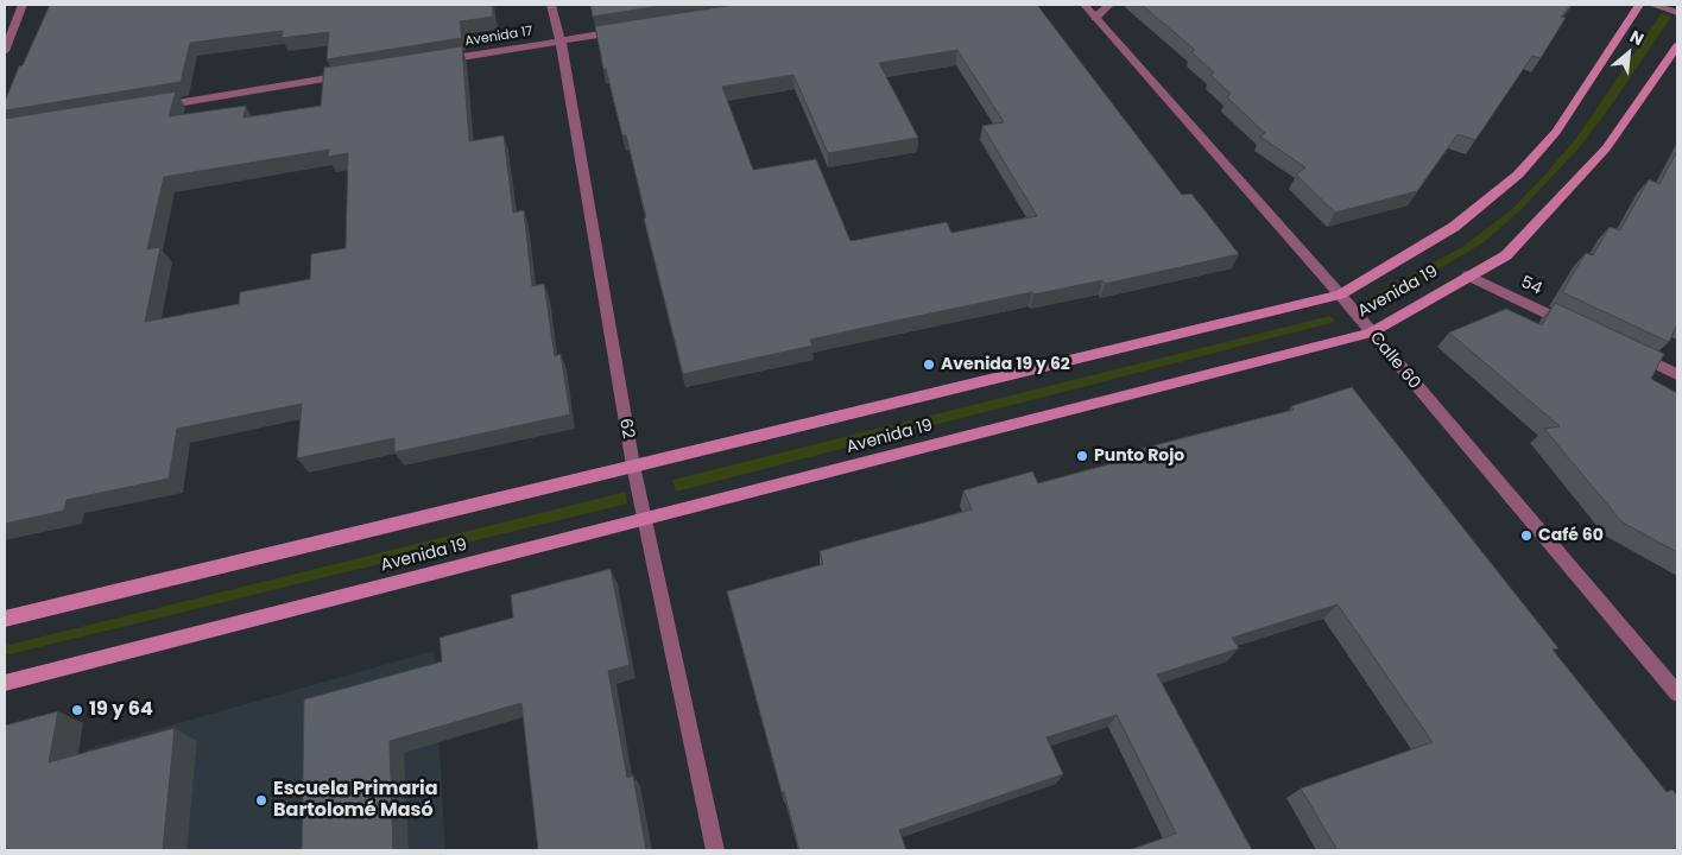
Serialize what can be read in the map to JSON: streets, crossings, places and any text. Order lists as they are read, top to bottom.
{
  "streets": {
    "main road": ["Avenida 19"],
    "street": [
      "Avenida 17",
      "54",
      "Calle 60",
      "62"
    ]
  },
  "crossings": [
    ["Avenida 17", "62"],
    ["54", "Avenida 19"],
    ["Avenida 19", "Calle 60"],
    ["Avenida 19", "62"]
  ],
  "places": [
    "Avenida 19 y 62",
    "Punto Rojo",
    "Café 60",
    "19 y 64",
    "Escuela Primaria Bartolomé Masó"
  ],
  "north": "top right"
}
